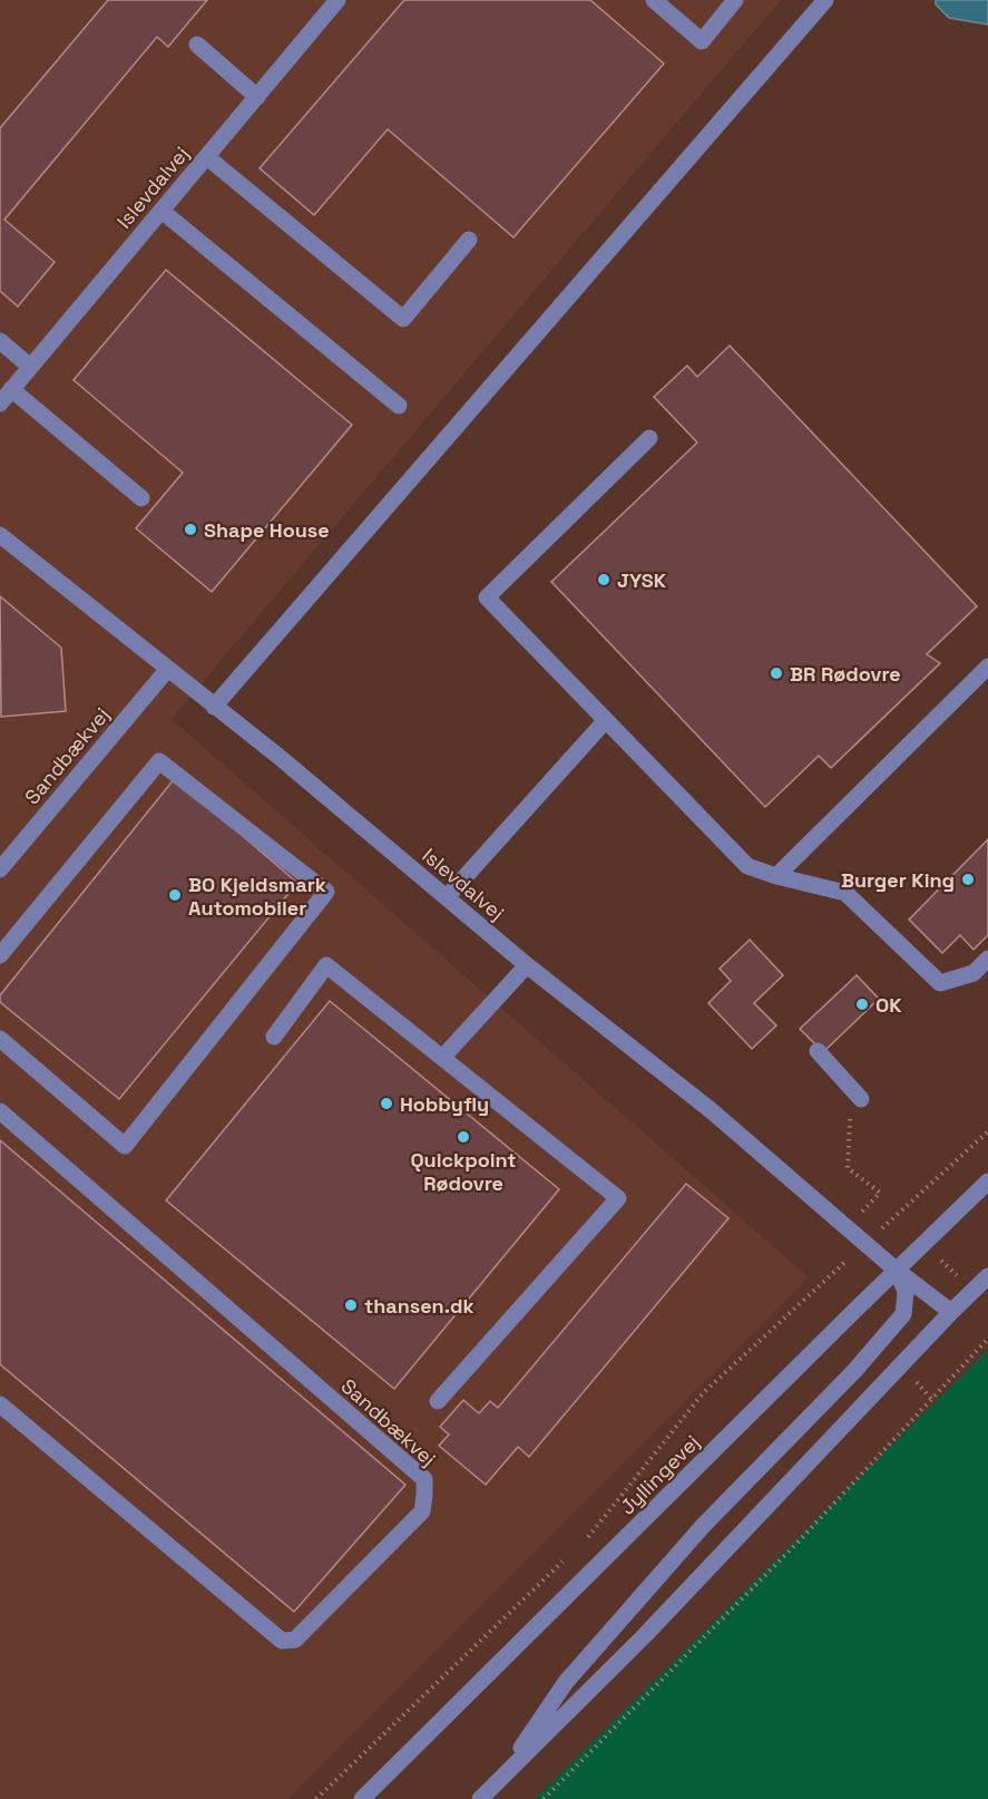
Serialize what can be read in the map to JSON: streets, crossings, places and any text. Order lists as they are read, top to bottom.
{
  "streets": {
    "street": ["Islevdalvej", "Sandbækvej", "Jyllingevej"]
  },
  "crossings": [
    ["Islevdalvej", "Sandbækvej"],
    ["Islevdalvej", "Jyllingevej"]
  ],
  "places": [
    "Shape House",
    "JYSK",
    "BR Rødovre",
    "Burger King",
    "BO Kjeldsmark Automobiler",
    "OK",
    "Hobbyfly",
    "Quickpoint Rødovre",
    "thansen.dk"
  ]
}
